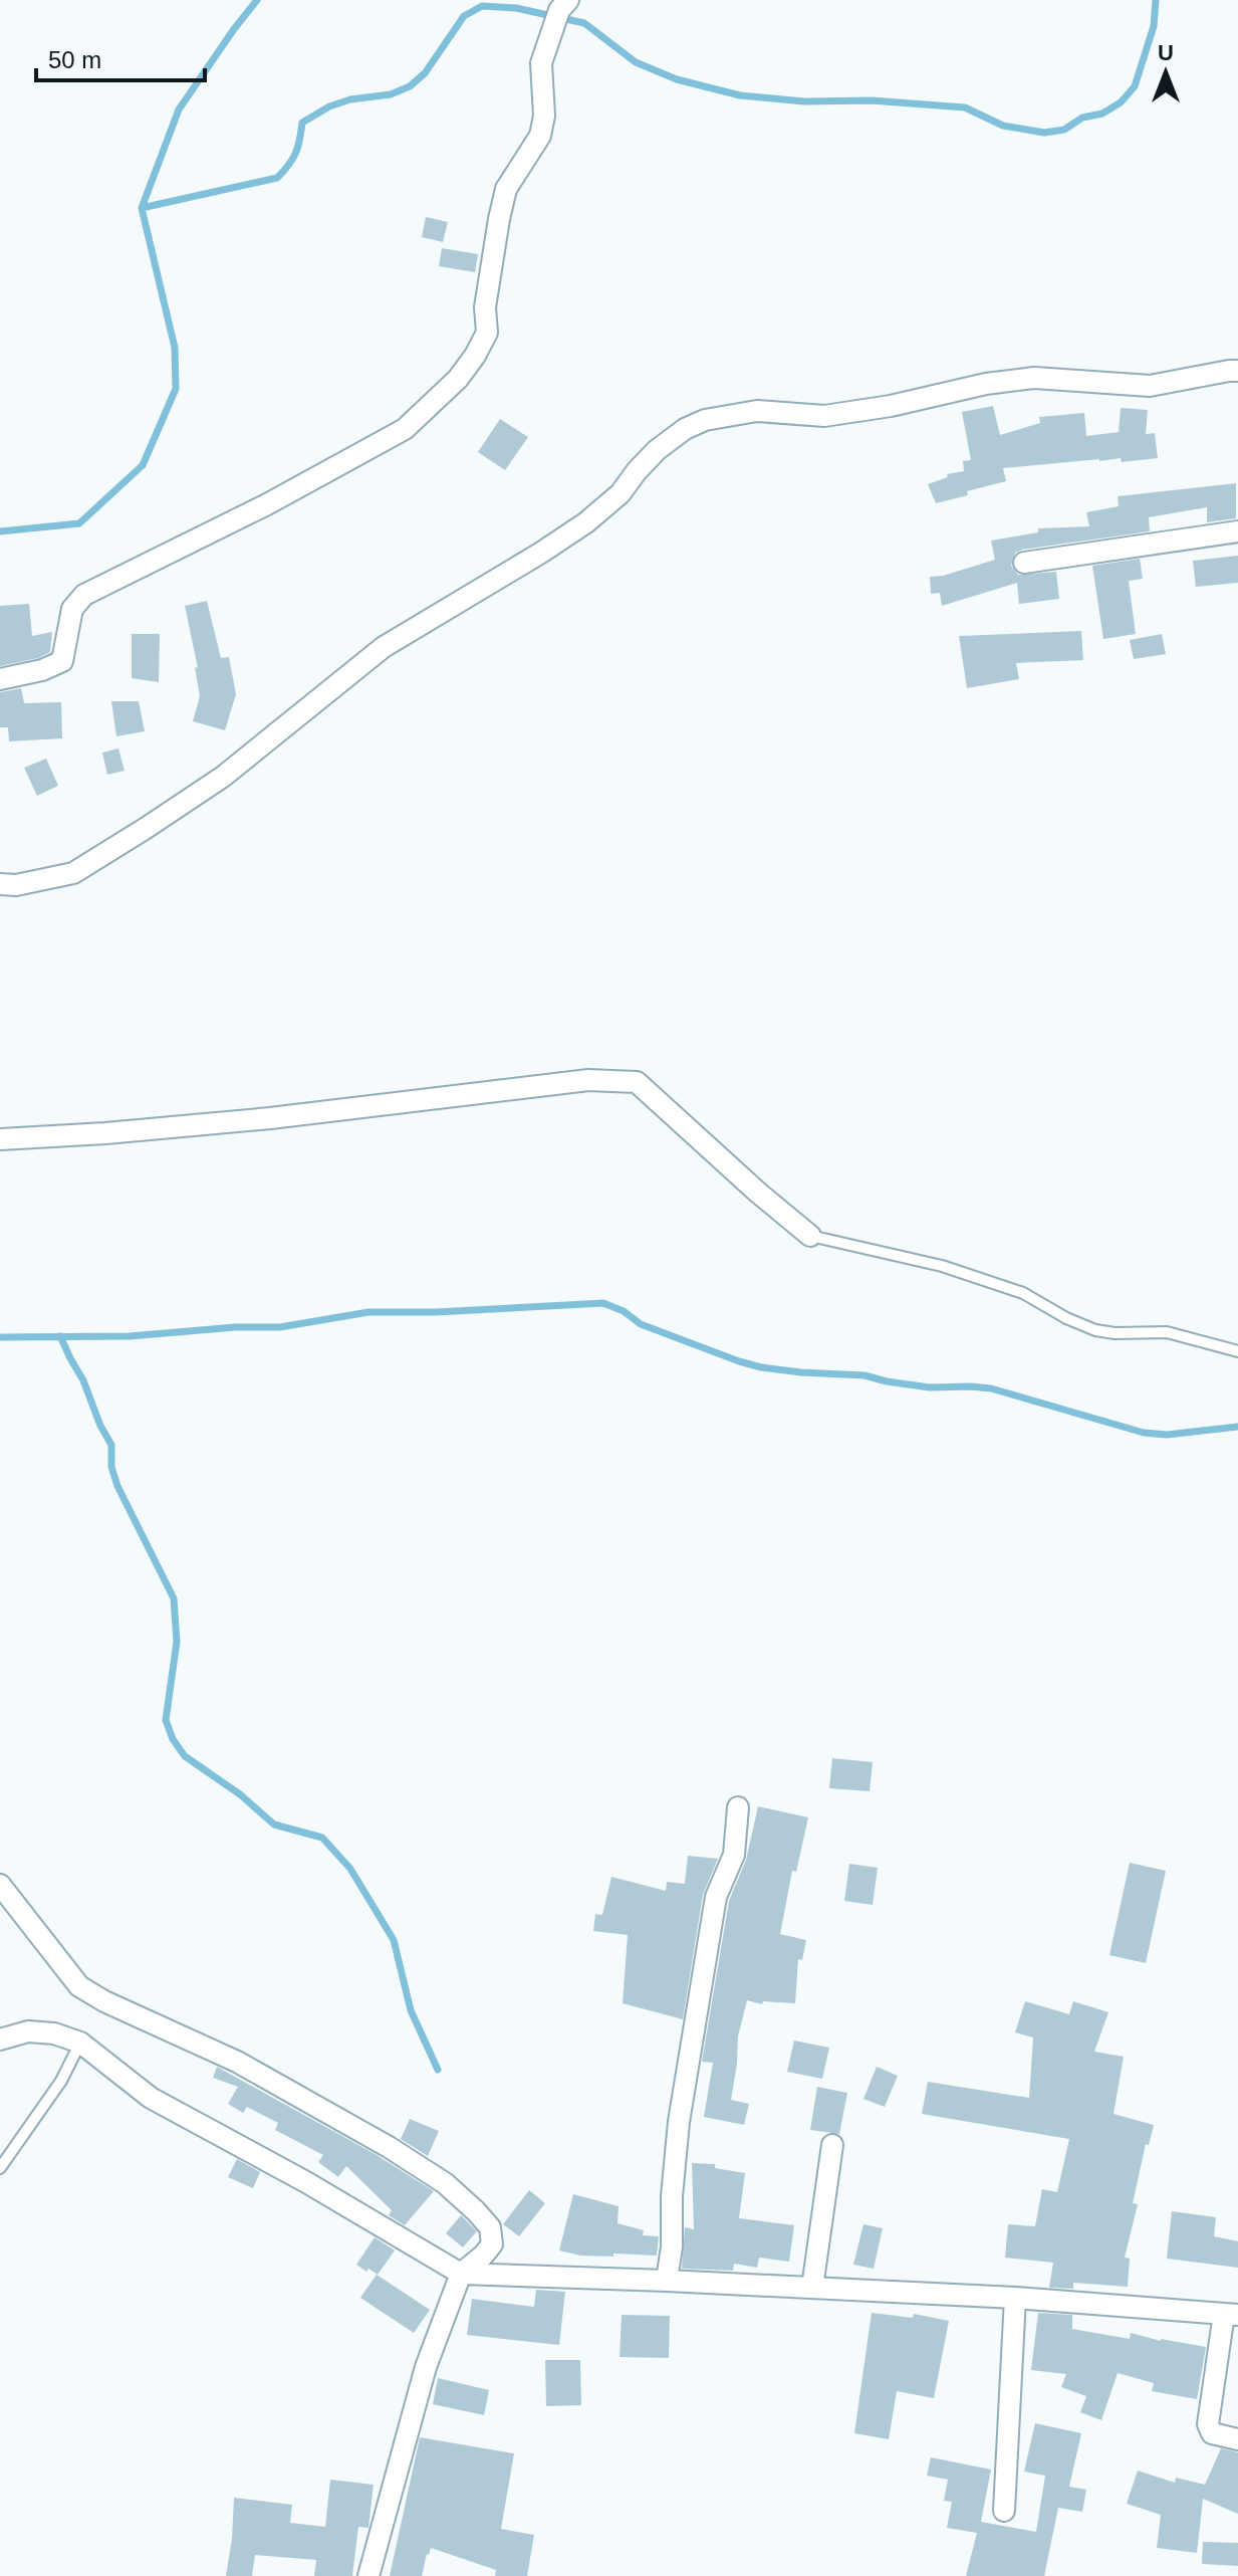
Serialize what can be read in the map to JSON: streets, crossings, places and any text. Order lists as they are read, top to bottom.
{
  "scale_bar": "50 m",
  "north": "top"
}
